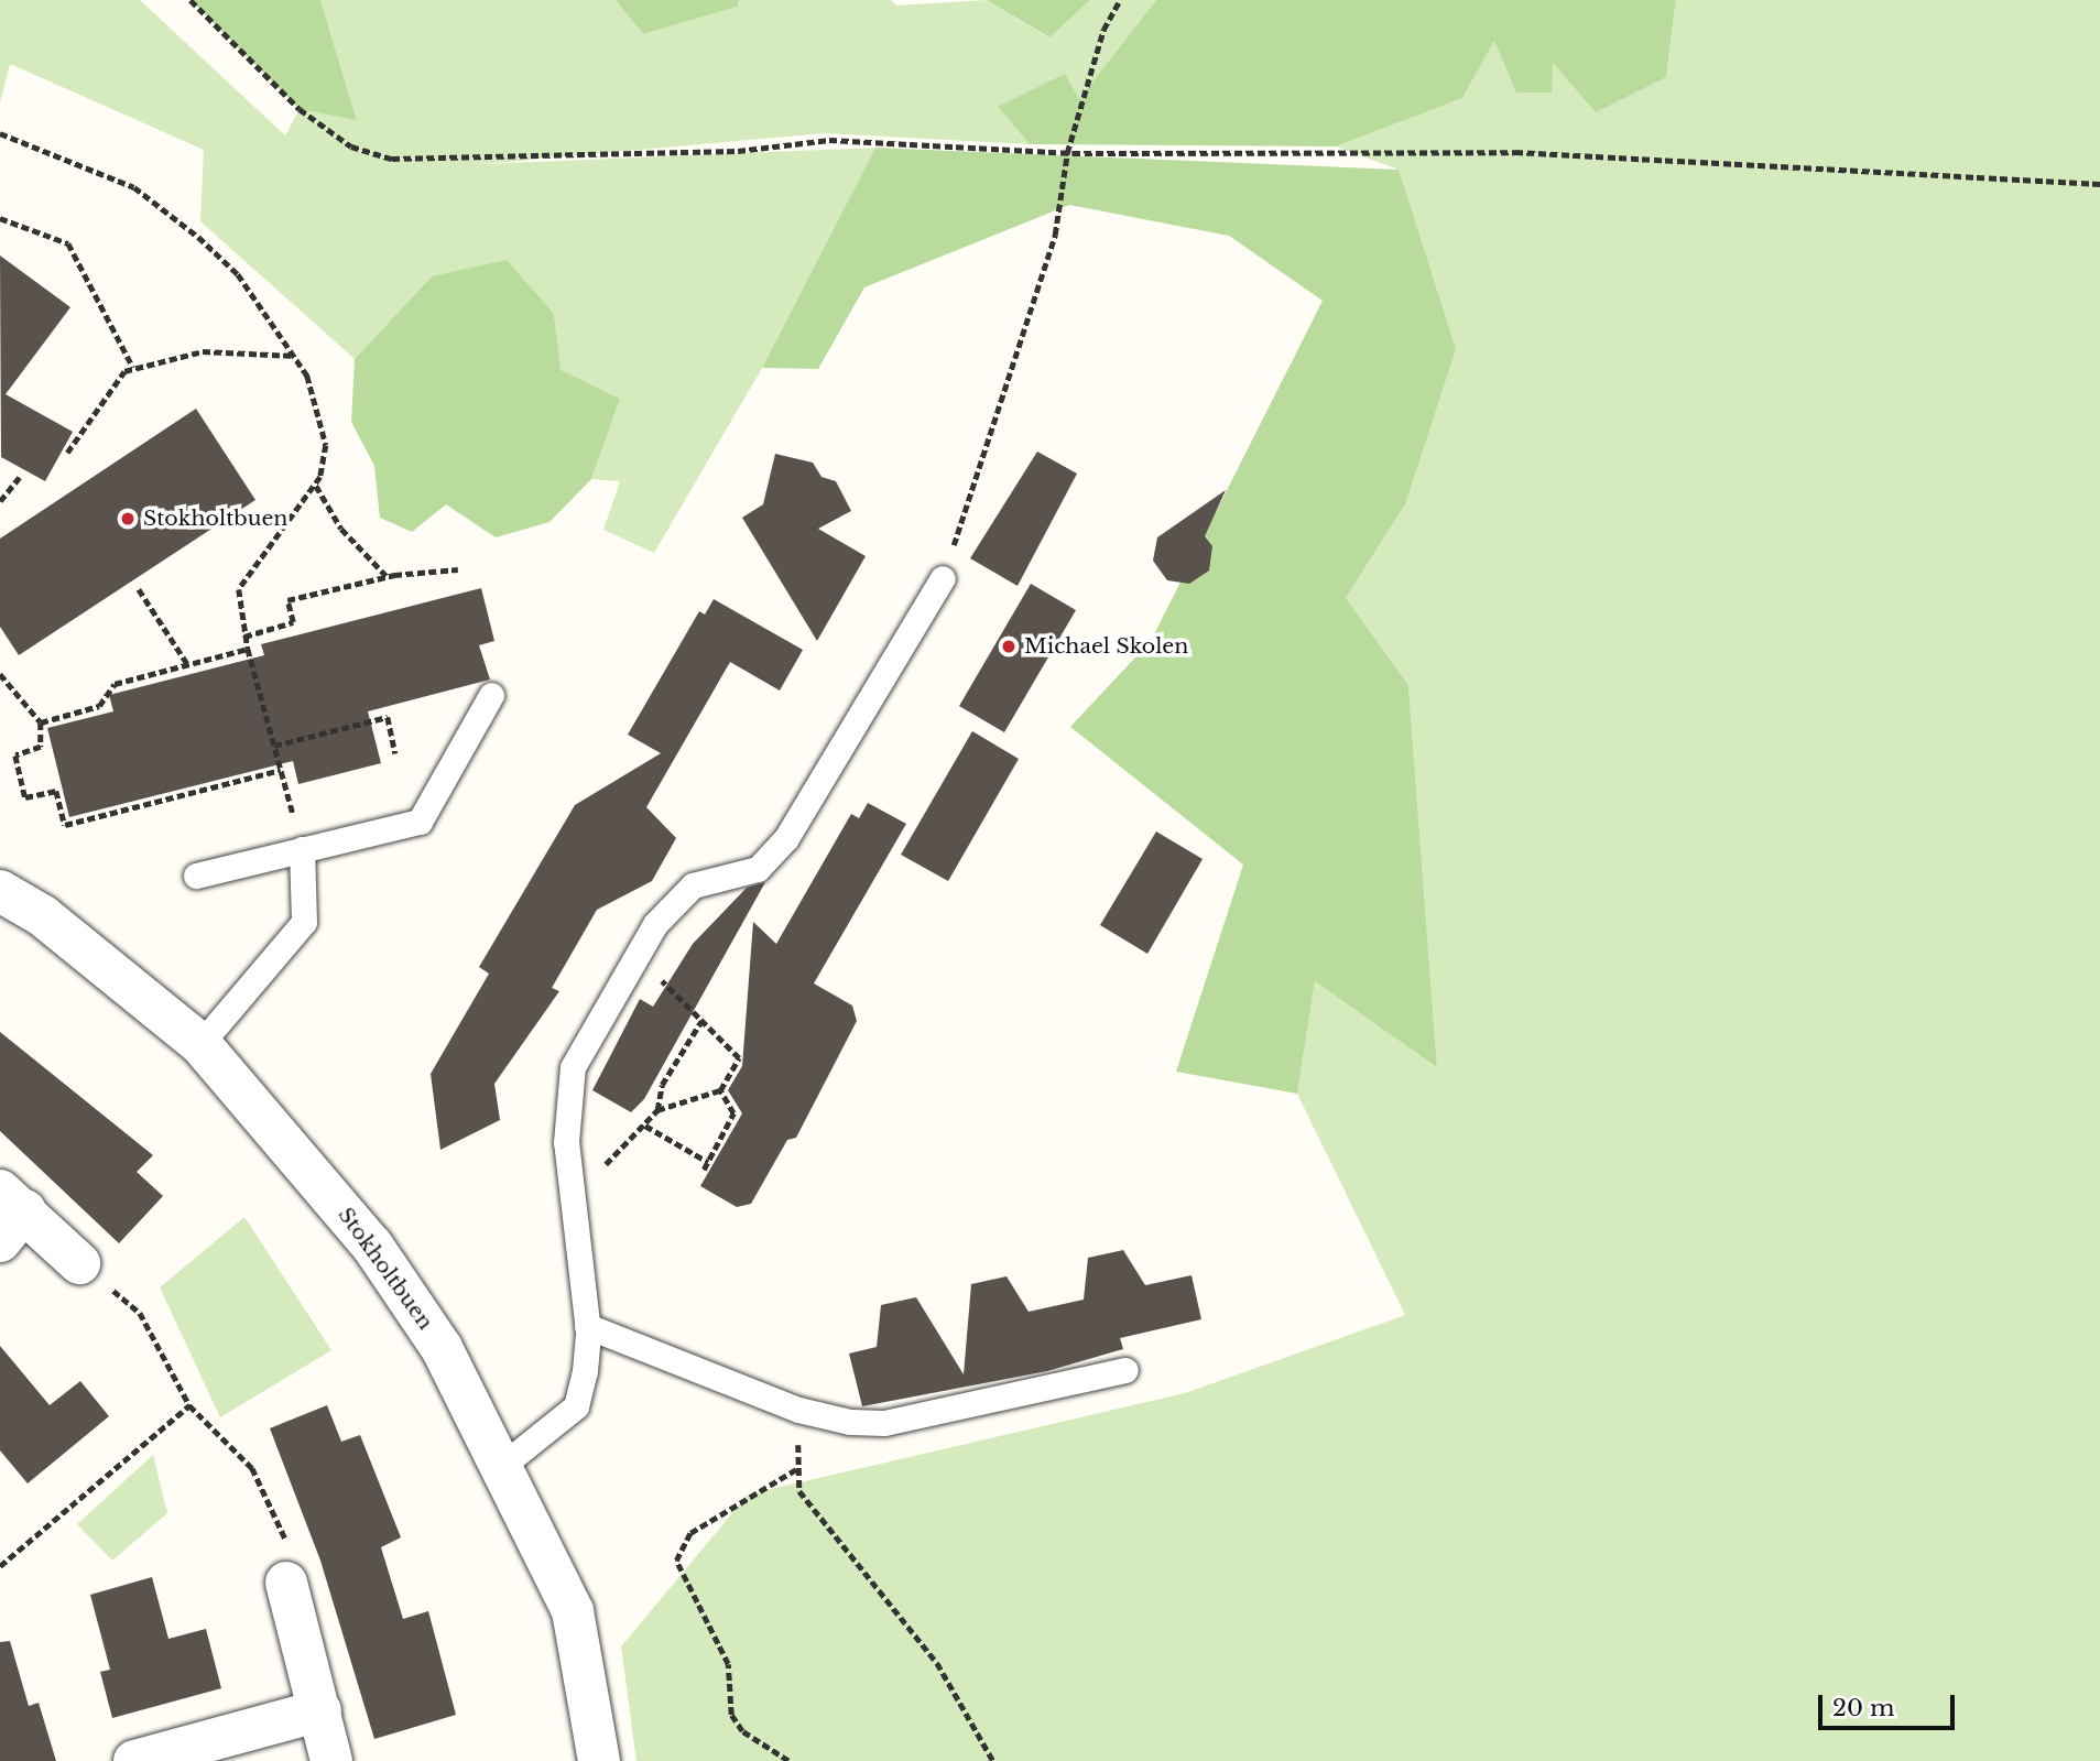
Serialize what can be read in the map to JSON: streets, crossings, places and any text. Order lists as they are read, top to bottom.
{
  "streets": {
    "street": ["Stokholtbuen"]
  },
  "places": ["Stokholtbuen", "Michael Skolen"],
  "scale_bar": "20 m"
}
